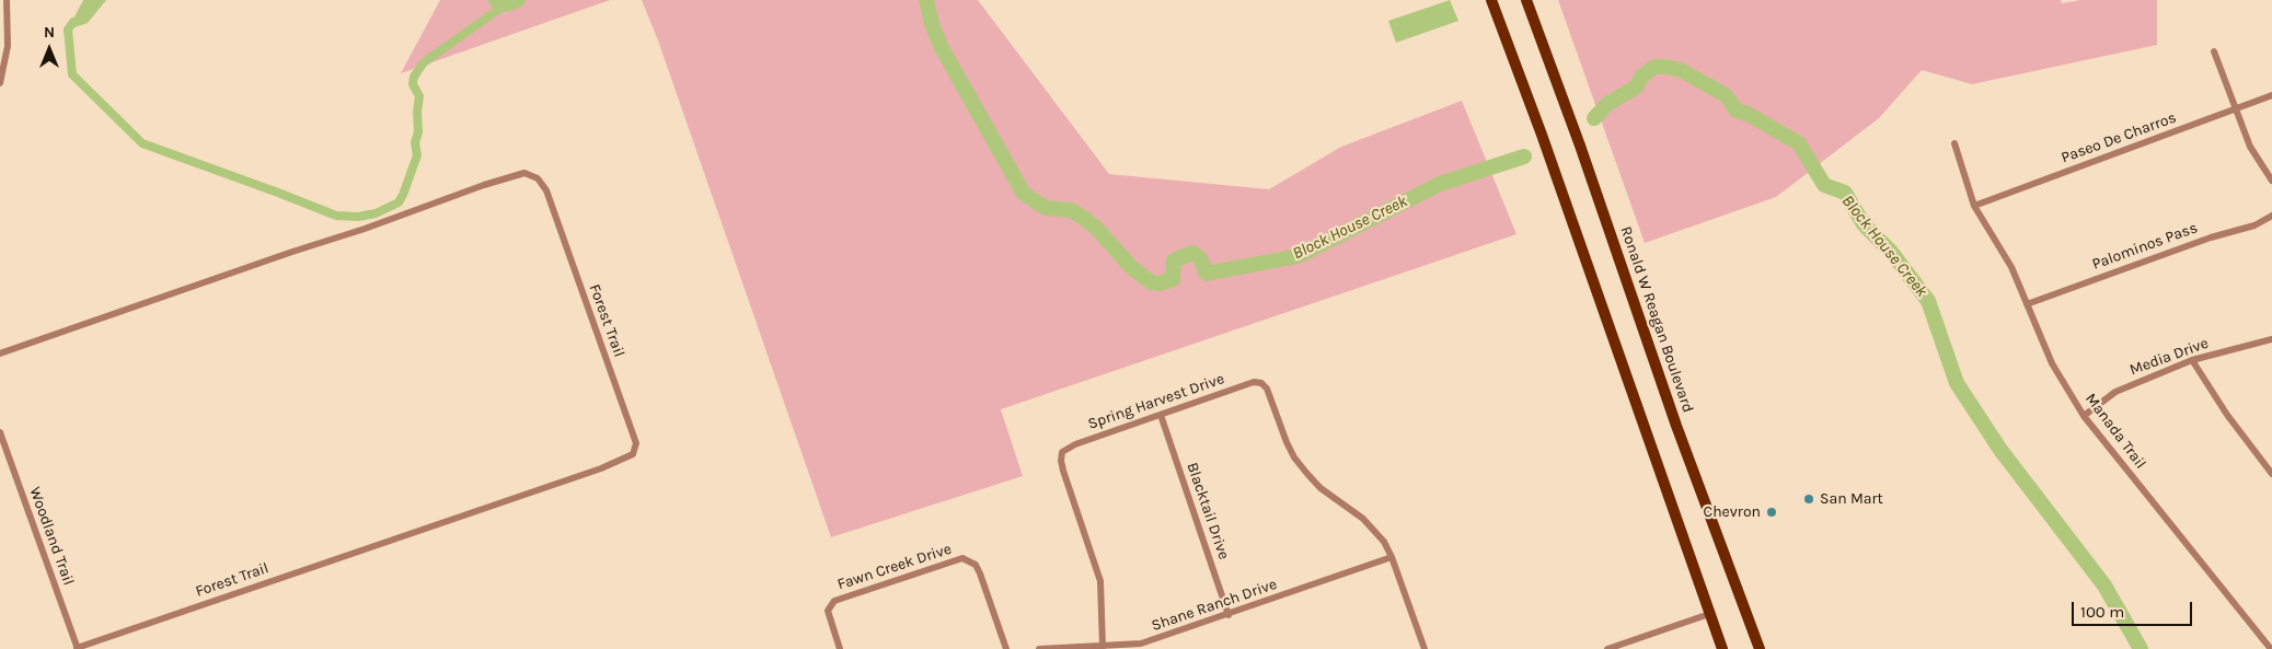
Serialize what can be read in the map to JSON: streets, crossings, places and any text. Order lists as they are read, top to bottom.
{
  "streets": {
    "main road": ["Ronald W Reagan Boulevard"],
    "street": [
      "Paseo De Charros",
      "Palominos Pass",
      "Forest Trail",
      "Media Drive",
      "Spring Harvest Drive",
      "Manada Trail",
      "Blacktail Drive",
      "Woodland Trail",
      "Fawn Creek Drive",
      "Shane Ranch Drive"
    ]
  },
  "crossings": [
    ["Paseo De Charros", "Manada Trail"],
    ["Palominos Pass", "Manada Trail"],
    ["Forest Trail", "Woodland Trail"],
    ["Media Drive", "Manada Trail"],
    ["Spring Harvest Drive", "Blacktail Drive"],
    ["Spring Harvest Drive", "Shane Ranch Drive"],
    ["Blacktail Drive", "Shane Ranch Drive"]
  ],
  "water": ["Block House Creek"],
  "places": ["San Mart", "Chevron"],
  "scale_bar": "100 m",
  "north": "top"
}
